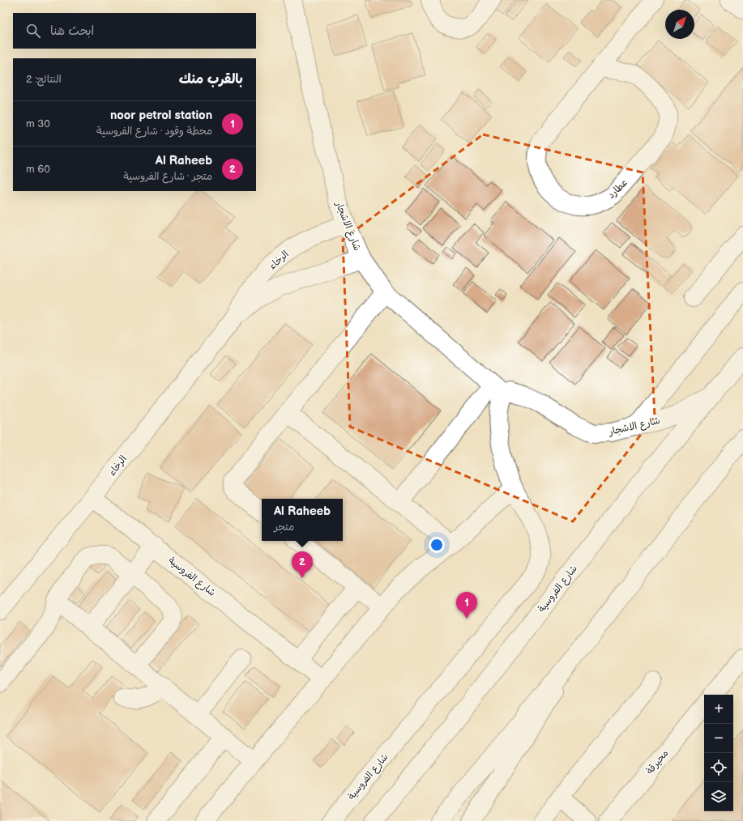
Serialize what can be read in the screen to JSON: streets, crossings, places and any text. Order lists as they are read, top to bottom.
{
  "streets": {
    "main road": [
      "عطارد",
      "شارع الاشجار",
      "الرخاء",
      "شارع الفروسية",
      "محيرقة"
    ]
  },
  "crossings": [
    ["شارع الاشجار", "الرخاء"],
    ["شارع الاشجار", "شارع الفروسية"],
    ["الرخاء", "شارع الفروسية"]
  ],
  "north": "top right",
  "page": {
    "search": "ابحث هنا",
    "heading": ["بالقرب منك", "النتائج: 2"],
    "list": [
      {
        "mark": "1",
        "name": "noor petrol station",
        "note": "محطة وقود · شارع الفروسية",
        "value": "30 m"
      },
      {
        "mark": "2",
        "name": "Al Raheeb",
        "note": "متجر · شارع الفروسية",
        "value": "60 m"
      }
    ],
    "popup": ["Al Raheeb", "متجر"],
    "pins": ["2", "1"],
    "map_buttons": ["+", "−"]
  }
}
